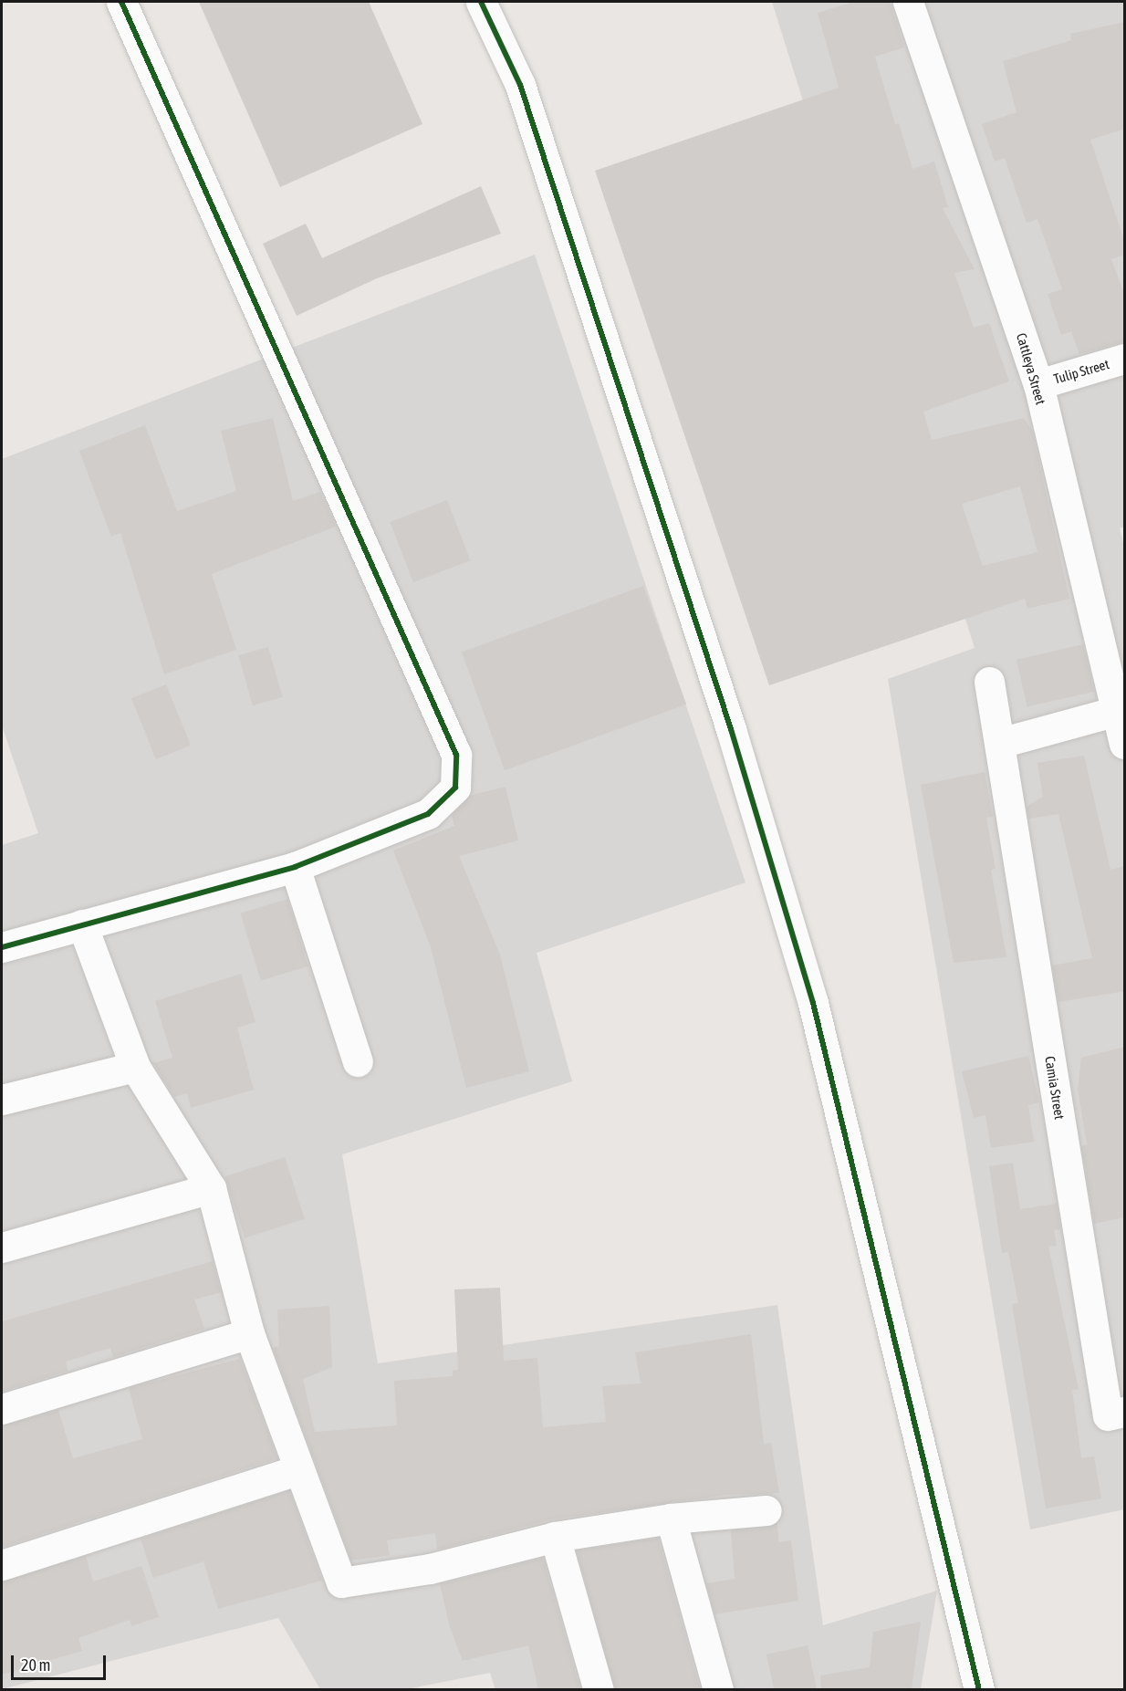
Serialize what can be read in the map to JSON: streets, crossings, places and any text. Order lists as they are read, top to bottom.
{
  "streets": {
    "street": ["Cattleya Street", "Tulip Street", "Camia Street"]
  },
  "crossings": [
    ["Cattleya Street", "Tulip Street"]
  ],
  "scale_bar": "20 m"
}
